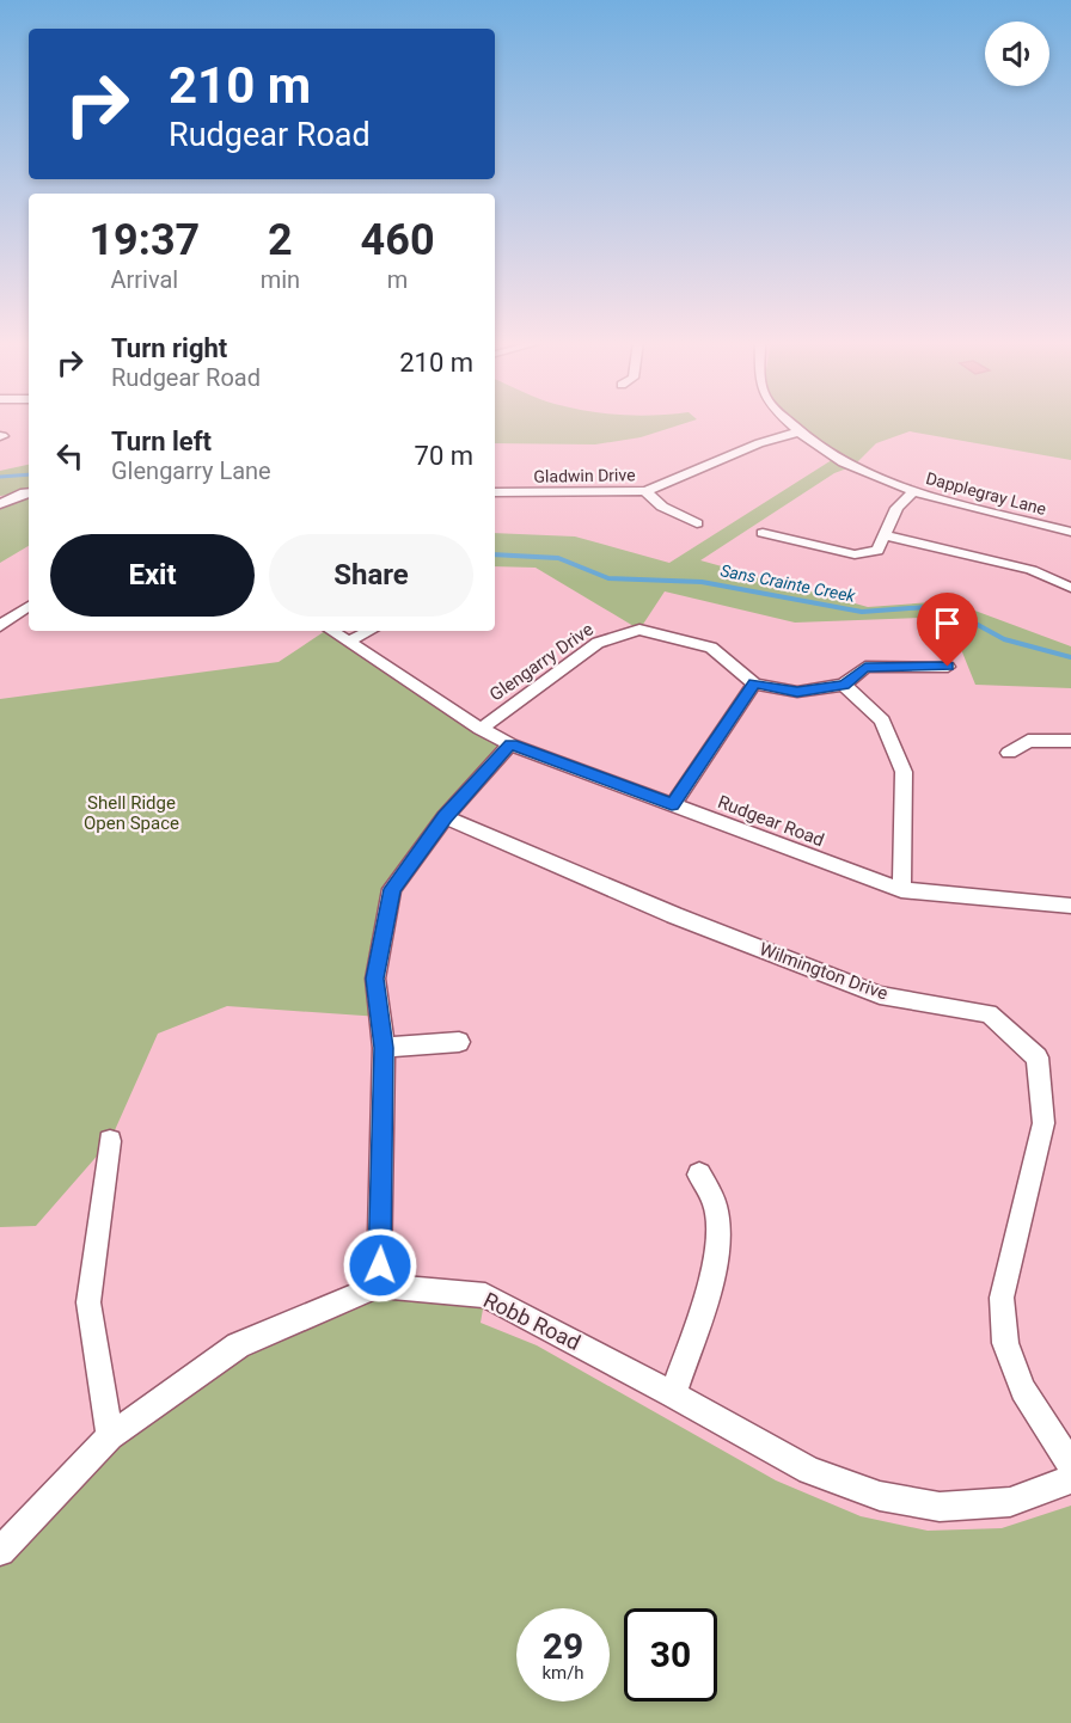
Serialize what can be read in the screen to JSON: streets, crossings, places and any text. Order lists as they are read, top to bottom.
{
  "streets": {
    "street": [
      "Gladwin Drive",
      "Dapplegray Lane",
      "Glengarry Drive",
      "Rudgear Road",
      "Wilmington Drive",
      "Robb Road"
    ]
  },
  "crossings": [
    ["Gladwin Drive", "Dapplegray Lane"],
    ["Glengarry Drive", "Rudgear Road"]
  ],
  "water": ["Sans Crainte Creek"],
  "parks": ["Shell Ridge Open Space"],
  "page": {
    "turn": ["210 m", "Rudgear Road"],
    "eta": [
      "19:37",
      "Arrival",
      "2",
      "min",
      "460",
      "m"
    ],
    "list": [
      {
        "name": "Turn right",
        "note": "Rudgear Road",
        "value": "210 m"
      },
      {
        "name": "Turn left",
        "note": "Glengarry Lane",
        "value": "70 m"
      }
    ],
    "buttons": ["Exit", "Share"],
    "speed": "29 km/h",
    "limit": "30"
  }
}
